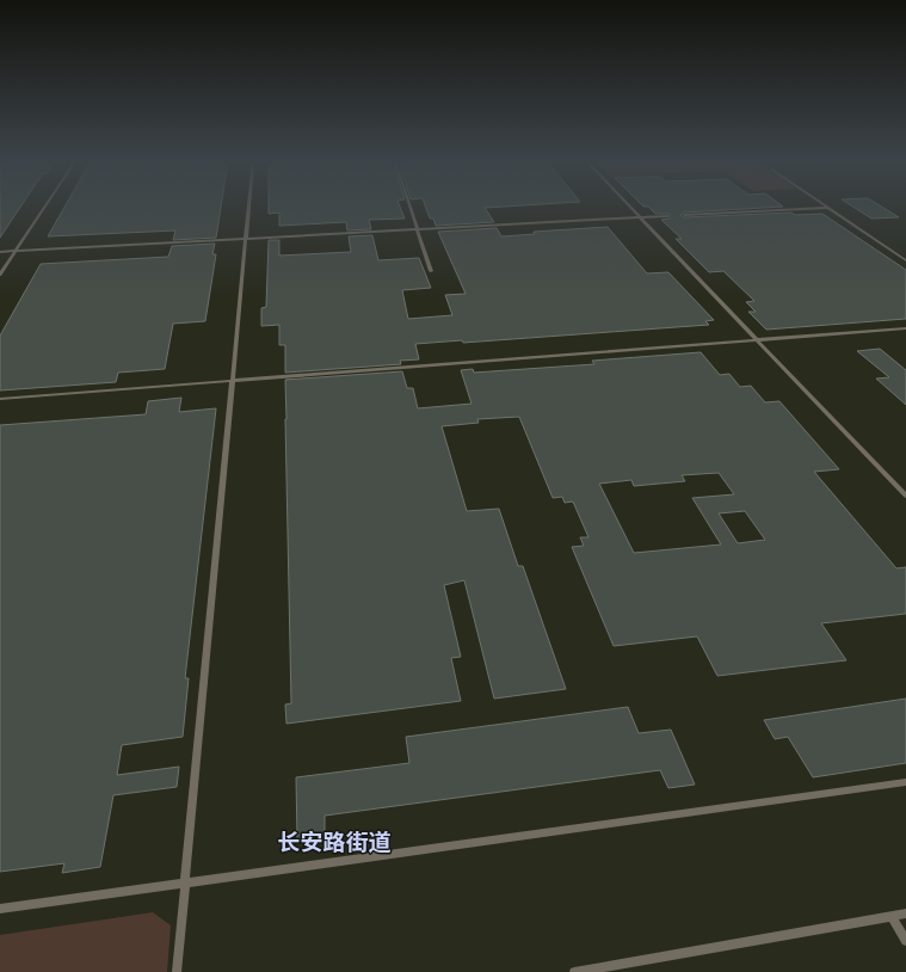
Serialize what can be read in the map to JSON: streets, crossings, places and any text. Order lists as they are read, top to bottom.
{
  "districts": ["长安路街道"]
}
